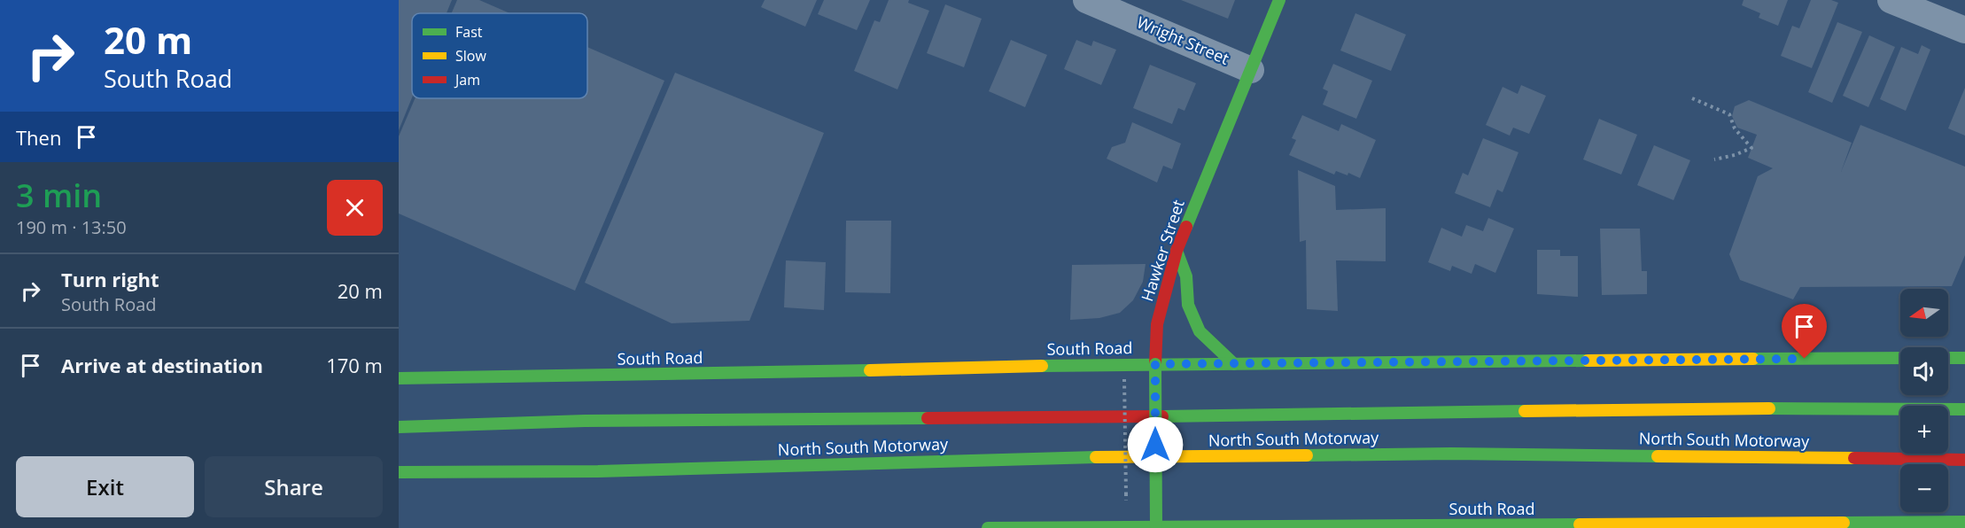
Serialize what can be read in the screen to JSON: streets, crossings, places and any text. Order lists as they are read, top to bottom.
{
  "streets": {
    "main road": ["Hawker Street", "South Road", "North South Motorway"],
    "street": ["Wright Street"]
  },
  "crossings": [
    ["Wright Street", "Hawker Street"],
    ["Hawker Street", "South Road"]
  ],
  "legend": ["Fast", "Slow", "Jam"],
  "north": "left",
  "page": {
    "turn": ["20 m", "South Road"],
    "then": "Then",
    "heading": ["3 min", "190 m · 13:50"],
    "list": [
      {
        "name": "Turn right",
        "note": "South Road",
        "value": "20 m"
      },
      {
        "name": "Arrive at destination",
        "value": "170 m"
      }
    ],
    "map_buttons": ["+", "−"],
    "buttons": ["Exit", "Share"]
  }
}
